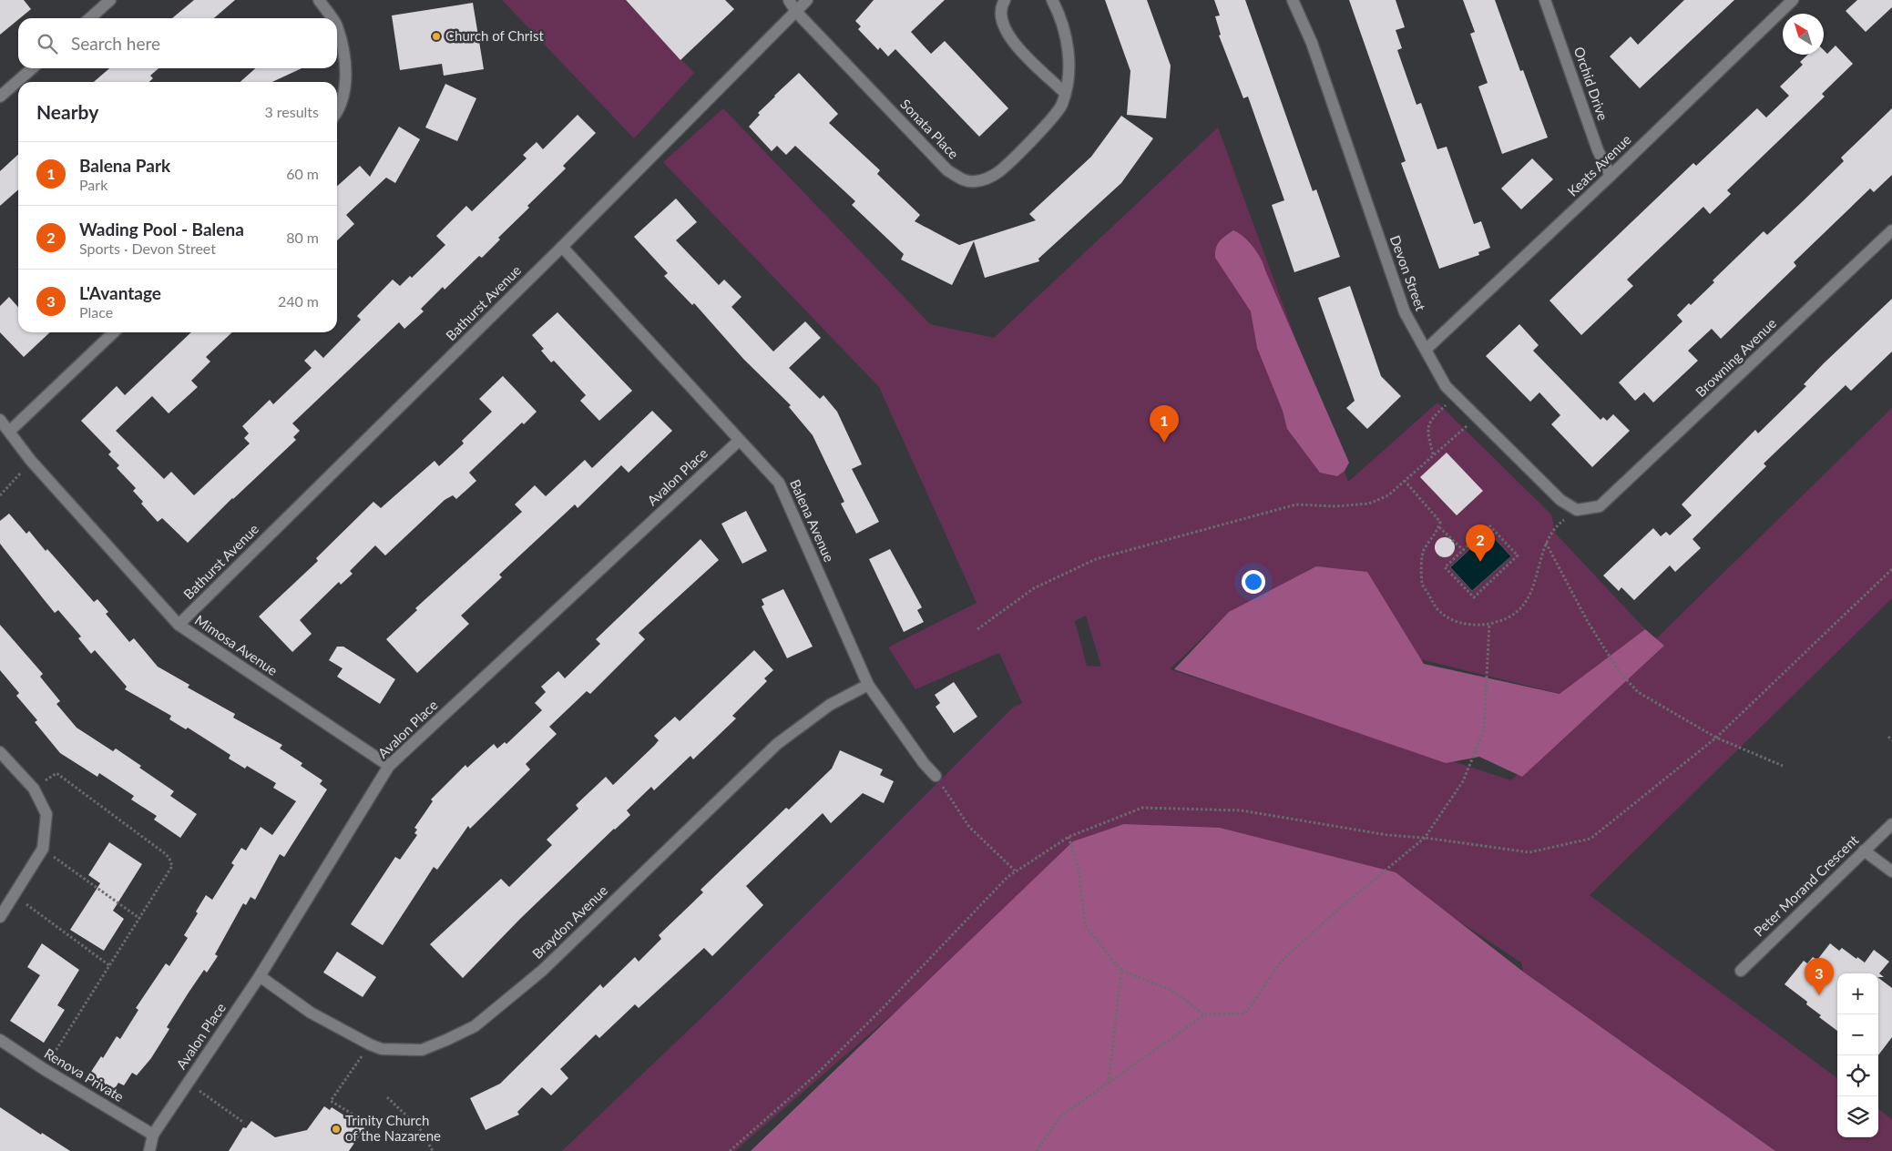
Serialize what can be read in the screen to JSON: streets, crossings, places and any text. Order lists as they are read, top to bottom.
{
  "streets": {
    "street": [
      "Orchid Drive",
      "Sonata Place",
      "Keats Avenue",
      "Devon Street",
      "Bathurst Avenue",
      "Browning Avenue",
      "Avalon Place",
      "Balena Avenue",
      "Mimosa Avenue",
      "Peter Morand Crescent",
      "Braydon Avenue",
      "Renova Private"
    ]
  },
  "crossings": [
    ["Orchid Drive", "Keats Avenue"],
    ["Sonata Place", "Bathurst Avenue"],
    ["Keats Avenue", "Devon Street"],
    ["Devon Street", "Browning Avenue"],
    ["Bathurst Avenue", "Balena Avenue"],
    ["Bathurst Avenue", "Mimosa Avenue"],
    ["Avalon Place", "Balena Avenue"],
    ["Avalon Place", "Mimosa Avenue"],
    ["Avalon Place", "Braydon Avenue"],
    ["Avalon Place", "Renova Private"],
    ["Balena Avenue", "Braydon Avenue"]
  ],
  "places": ["Church of Christ", "Trinity Church of the Nazarene"],
  "north": "top left",
  "page": {
    "search": "Search here",
    "heading": ["Nearby", "3 results"],
    "list": [
      {
        "mark": "1",
        "name": "Balena Park",
        "note": "Park",
        "value": "60 m"
      },
      {
        "mark": "2",
        "name": "Wading Pool - Balena",
        "note": "Sports · Devon Street",
        "value": "80 m"
      },
      {
        "mark": "3",
        "name": "L'Avantage",
        "note": "Place",
        "value": "240 m"
      }
    ],
    "pins": ["1", "2", "3"],
    "map_buttons": ["+", "−"]
  }
}
